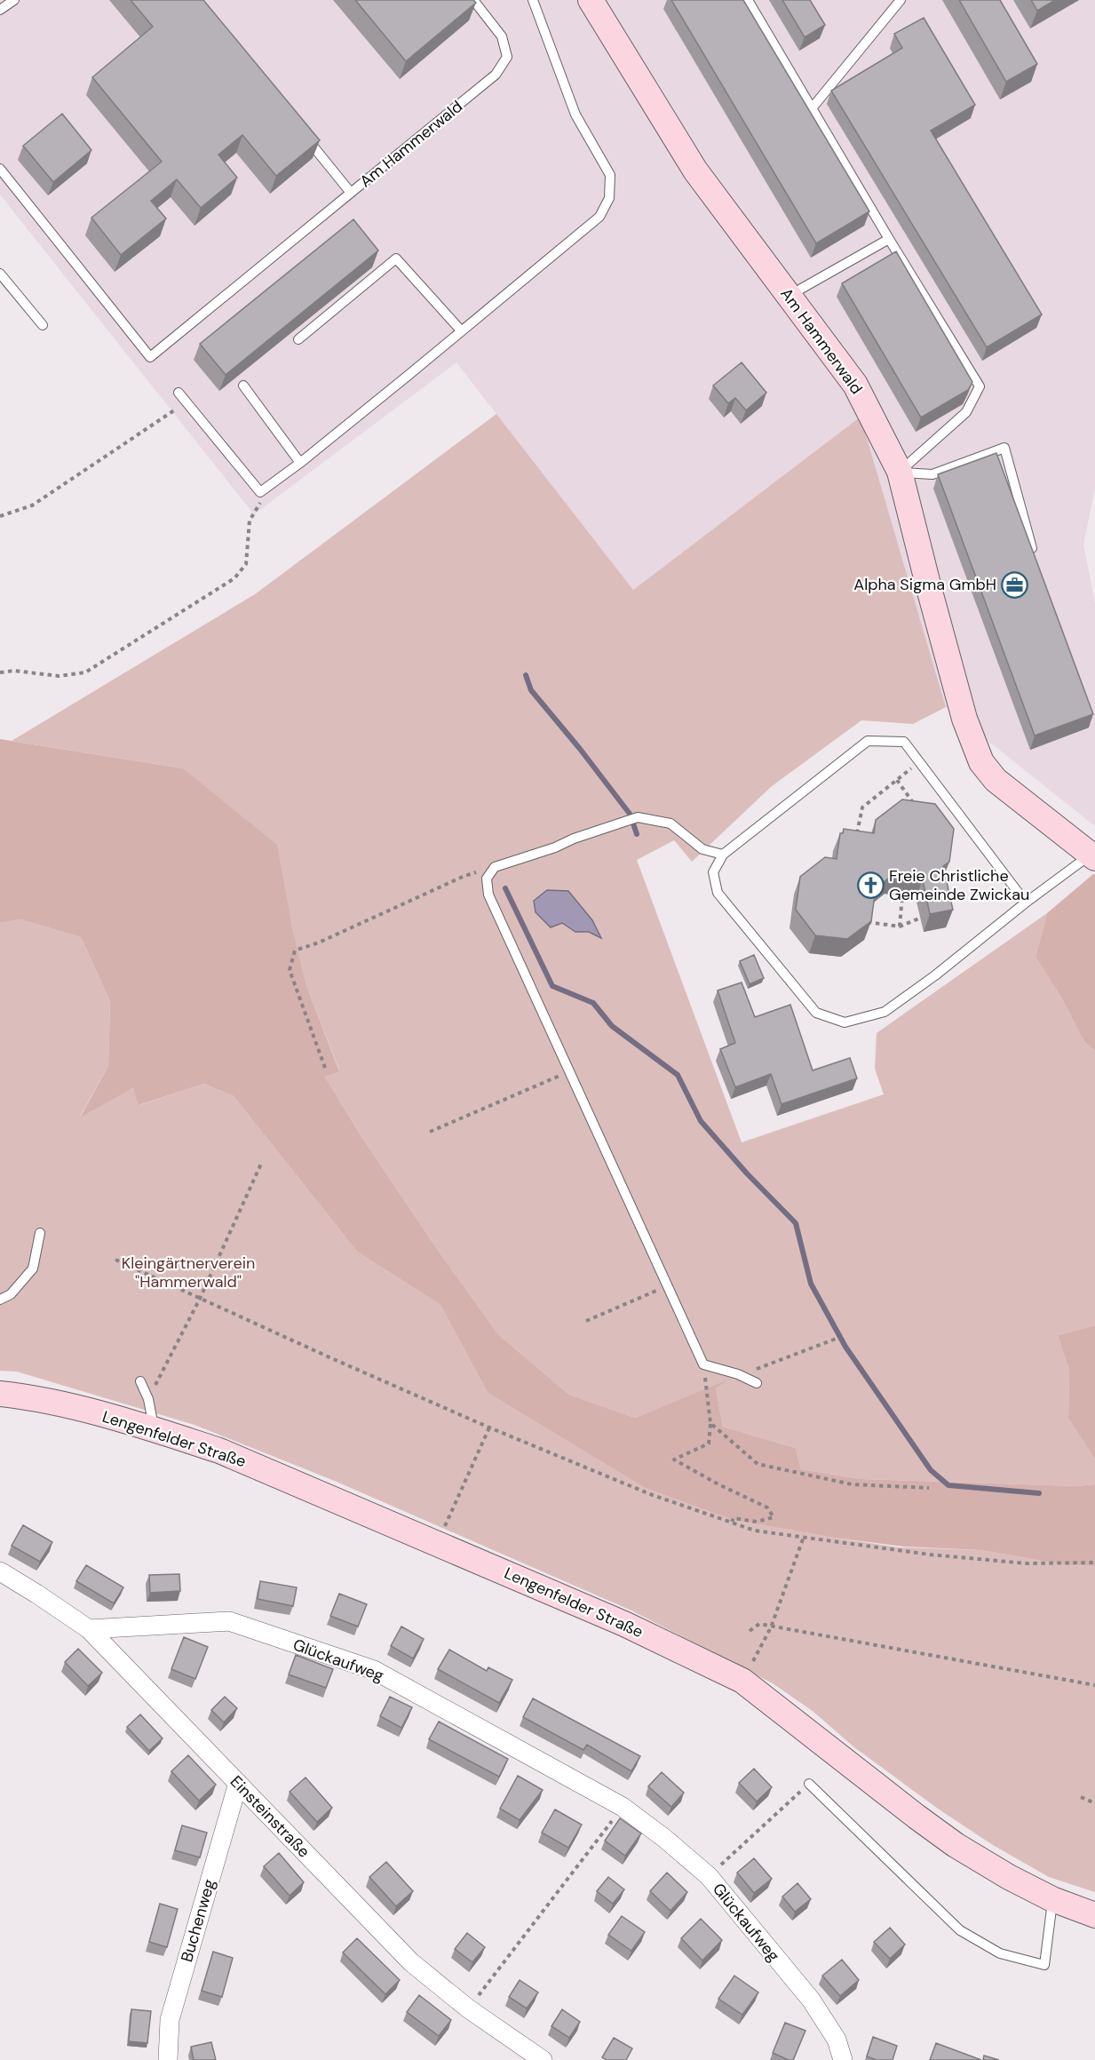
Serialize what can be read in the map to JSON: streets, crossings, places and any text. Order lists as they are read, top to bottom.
{
  "streets": {
    "main road": ["Am Hammerwald", "Lengenfelder Straße"],
    "street": ["Glückaufweg", "Einsteinstraße", "Buchenweg"]
  },
  "crossings": [
    ["Glückaufweg", "Einsteinstraße"],
    ["Einsteinstraße", "Buchenweg"]
  ],
  "parks": ["Kleingärtnerverein \"Hammerwald\""],
  "places": {
    "office": ["Alpha Sigma GmbH"],
    "church": ["Freie Christliche Gemeinde Zwickau"]
  }
}
